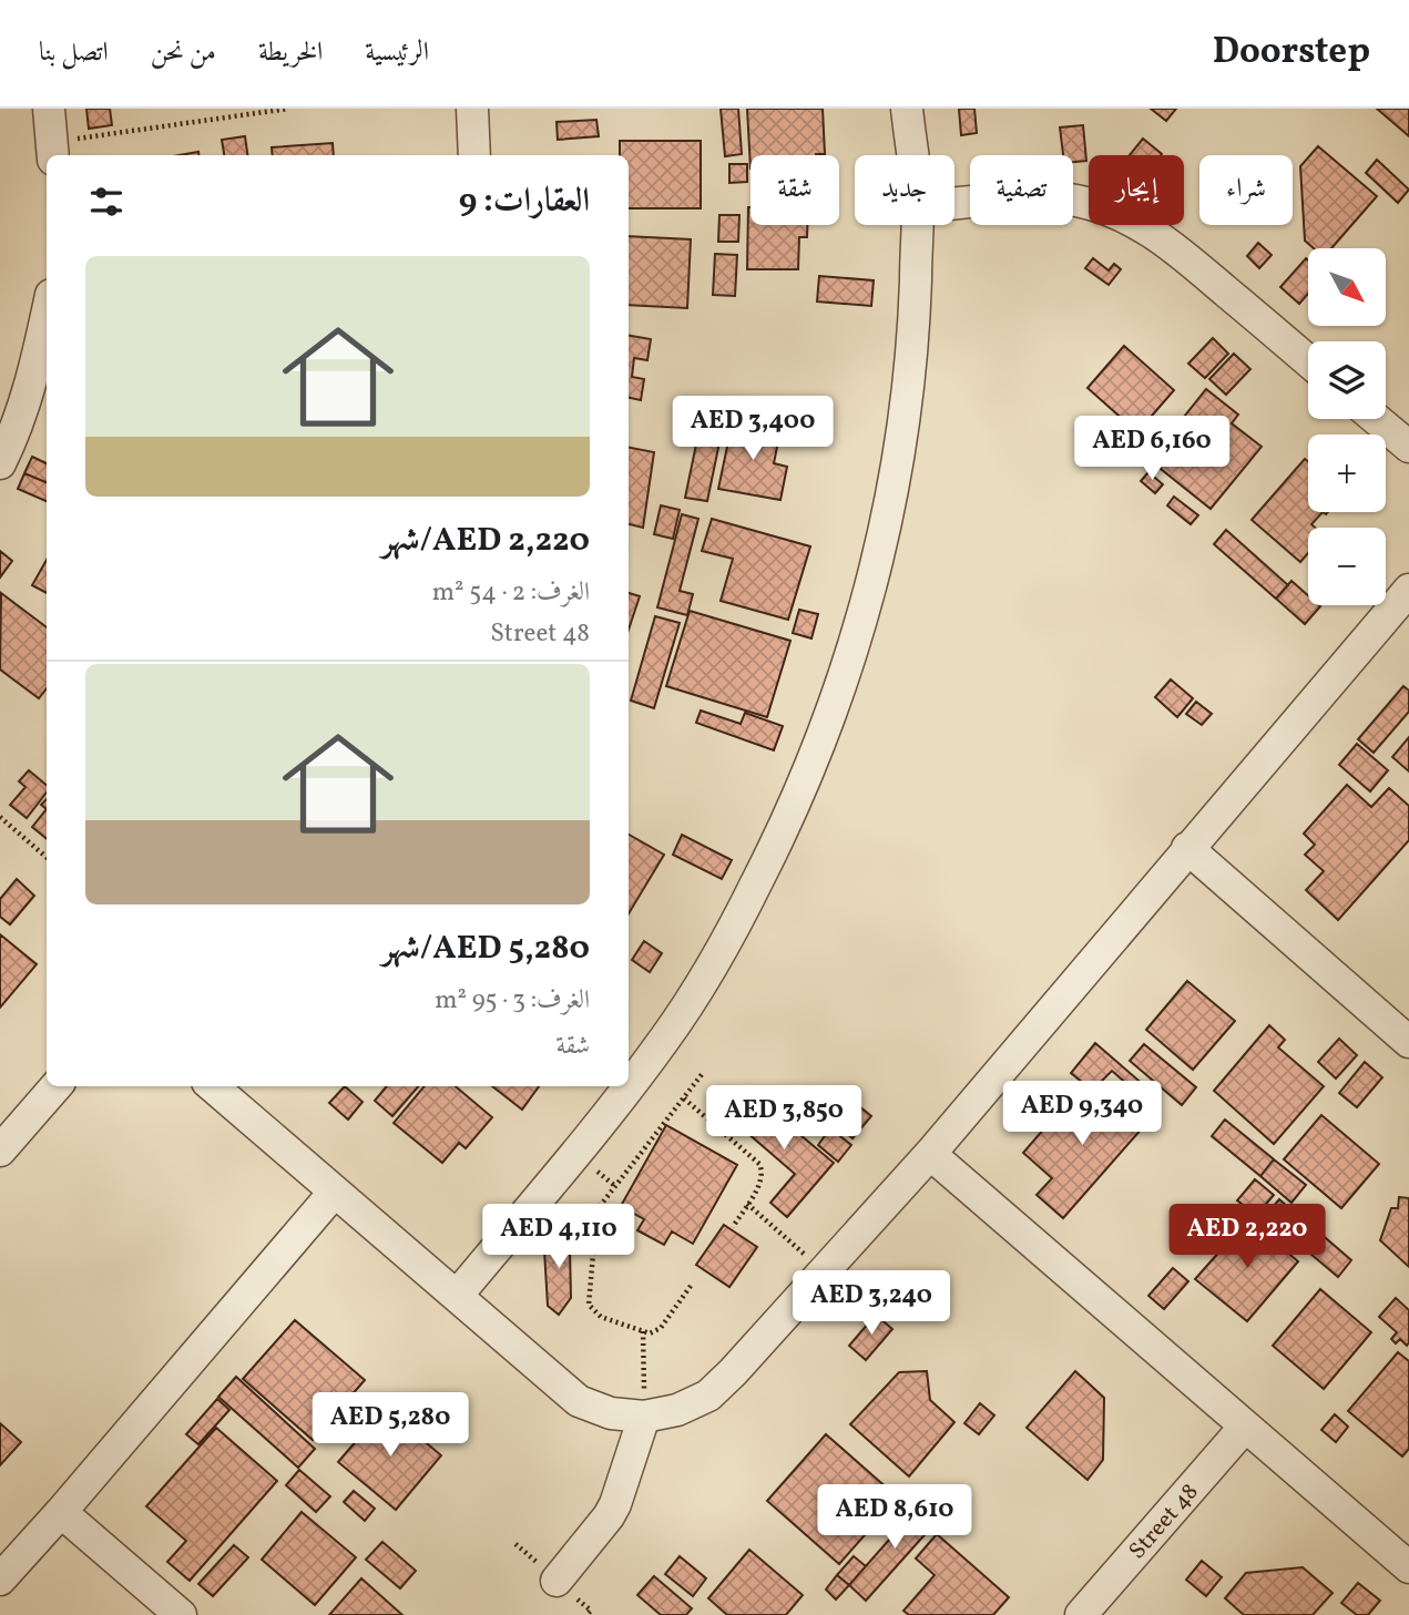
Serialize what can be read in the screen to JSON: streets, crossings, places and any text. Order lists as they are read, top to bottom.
{
  "streets": {
    "street": ["Street 48"]
  },
  "north": "bottom right",
  "page": {
    "header": "Doorstep",
    "nav": [
      "الرئيسية",
      "الخريطة",
      "من نحن",
      "اتصل بنا"
    ],
    "chip": [
      "شراء",
      "إيجار",
      "تصفية",
      "جديد",
      "شقة"
    ],
    "heading": "العقارات: 9",
    "map_buttons": ["+", "−"],
    "list": [
      {
        "name": "AED 2,220/شهر",
        "note": "الغرف: 2 · 54 m² · Street 48"
      },
      {
        "name": "AED 5,280/شهر",
        "note": "الغرف: 3 · 95 m² · شقة"
      }
    ],
    "price": [
      "AED 3,400",
      "AED 6,160",
      "AED 9,340",
      "AED 3,850",
      "AED 4,110",
      "AED 2,220",
      "AED 3,240",
      "AED 5,280",
      "AED 8,610"
    ]
  }
}
